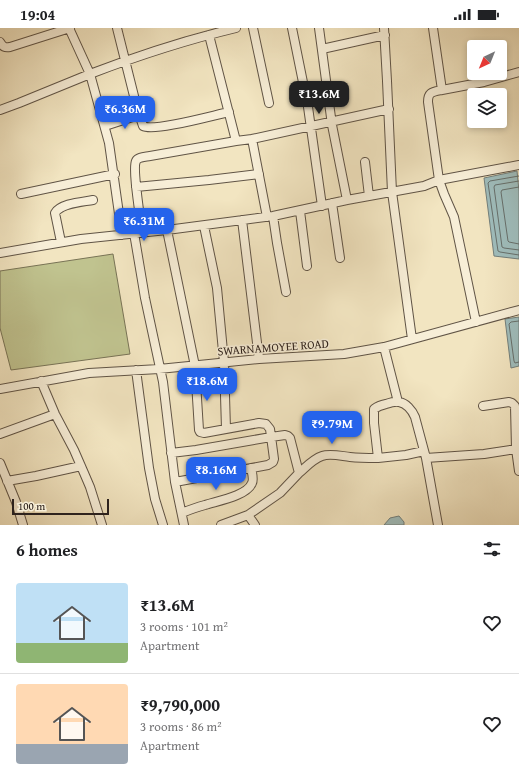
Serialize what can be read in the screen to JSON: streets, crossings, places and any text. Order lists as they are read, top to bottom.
{
  "streets": {
    "street": ["SWARNAMOYEE ROAD"]
  },
  "scale_bar": "100 m",
  "north": "bottom left",
  "page": {
    "status": "19:04",
    "price": [
      "₹13.6M",
      "₹6.36M",
      "₹6.31M",
      "₹18.6M",
      "₹9.79M",
      "₹8.16M"
    ],
    "scale": "100 m",
    "heading": "6 homes",
    "list": [
      {
        "name": "₹13.6M",
        "note": "3 rooms · 101 m² · Apartment"
      },
      {
        "name": "₹9,790,000",
        "note": "3 rooms · 86 m² · Apartment"
      }
    ]
  }
}
